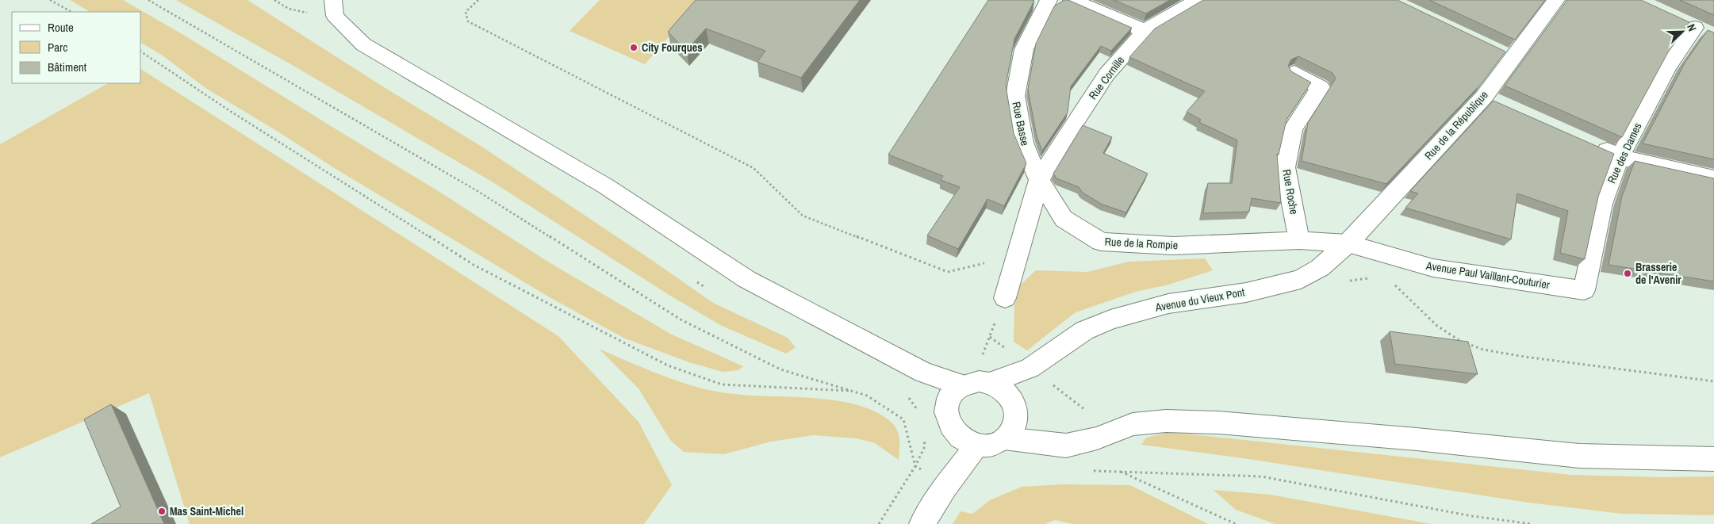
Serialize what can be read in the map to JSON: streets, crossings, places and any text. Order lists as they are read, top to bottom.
{
  "streets": {
    "street": [
      "Rue Cornille",
      "Rue Basse",
      "Rue de la République",
      "Rue des Dames",
      "Rue Roche",
      "Rue de la Rompie",
      "Avenue Paul Vaillant-Couturier",
      "Avenue du Vieux Pont"
    ]
  },
  "crossings": [
    ["Rue Cornille", "Rue Basse"],
    ["Rue Cornille", "Rue de la Rompie"],
    ["Rue Basse", "Rue de la Rompie"],
    ["Rue de la République", "Rue de la Rompie"],
    ["Rue de la République", "Avenue Paul Vaillant-Couturier"],
    ["Rue de la République", "Avenue du Vieux Pont"],
    ["Rue des Dames", "Avenue Paul Vaillant-Couturier"],
    ["Rue Roche", "Rue de la Rompie"],
    ["Rue de la Rompie", "Avenue Paul Vaillant-Couturier"],
    ["Rue de la Rompie", "Avenue du Vieux Pont"],
    ["Avenue Paul Vaillant-Couturier", "Avenue du Vieux Pont"]
  ],
  "places": ["City Fourques", "Brasserie de l'Avenir", "Mas Saint-Michel"],
  "legend": ["Route", "Parc", "Bâtiment"],
  "north": "top right"
}
